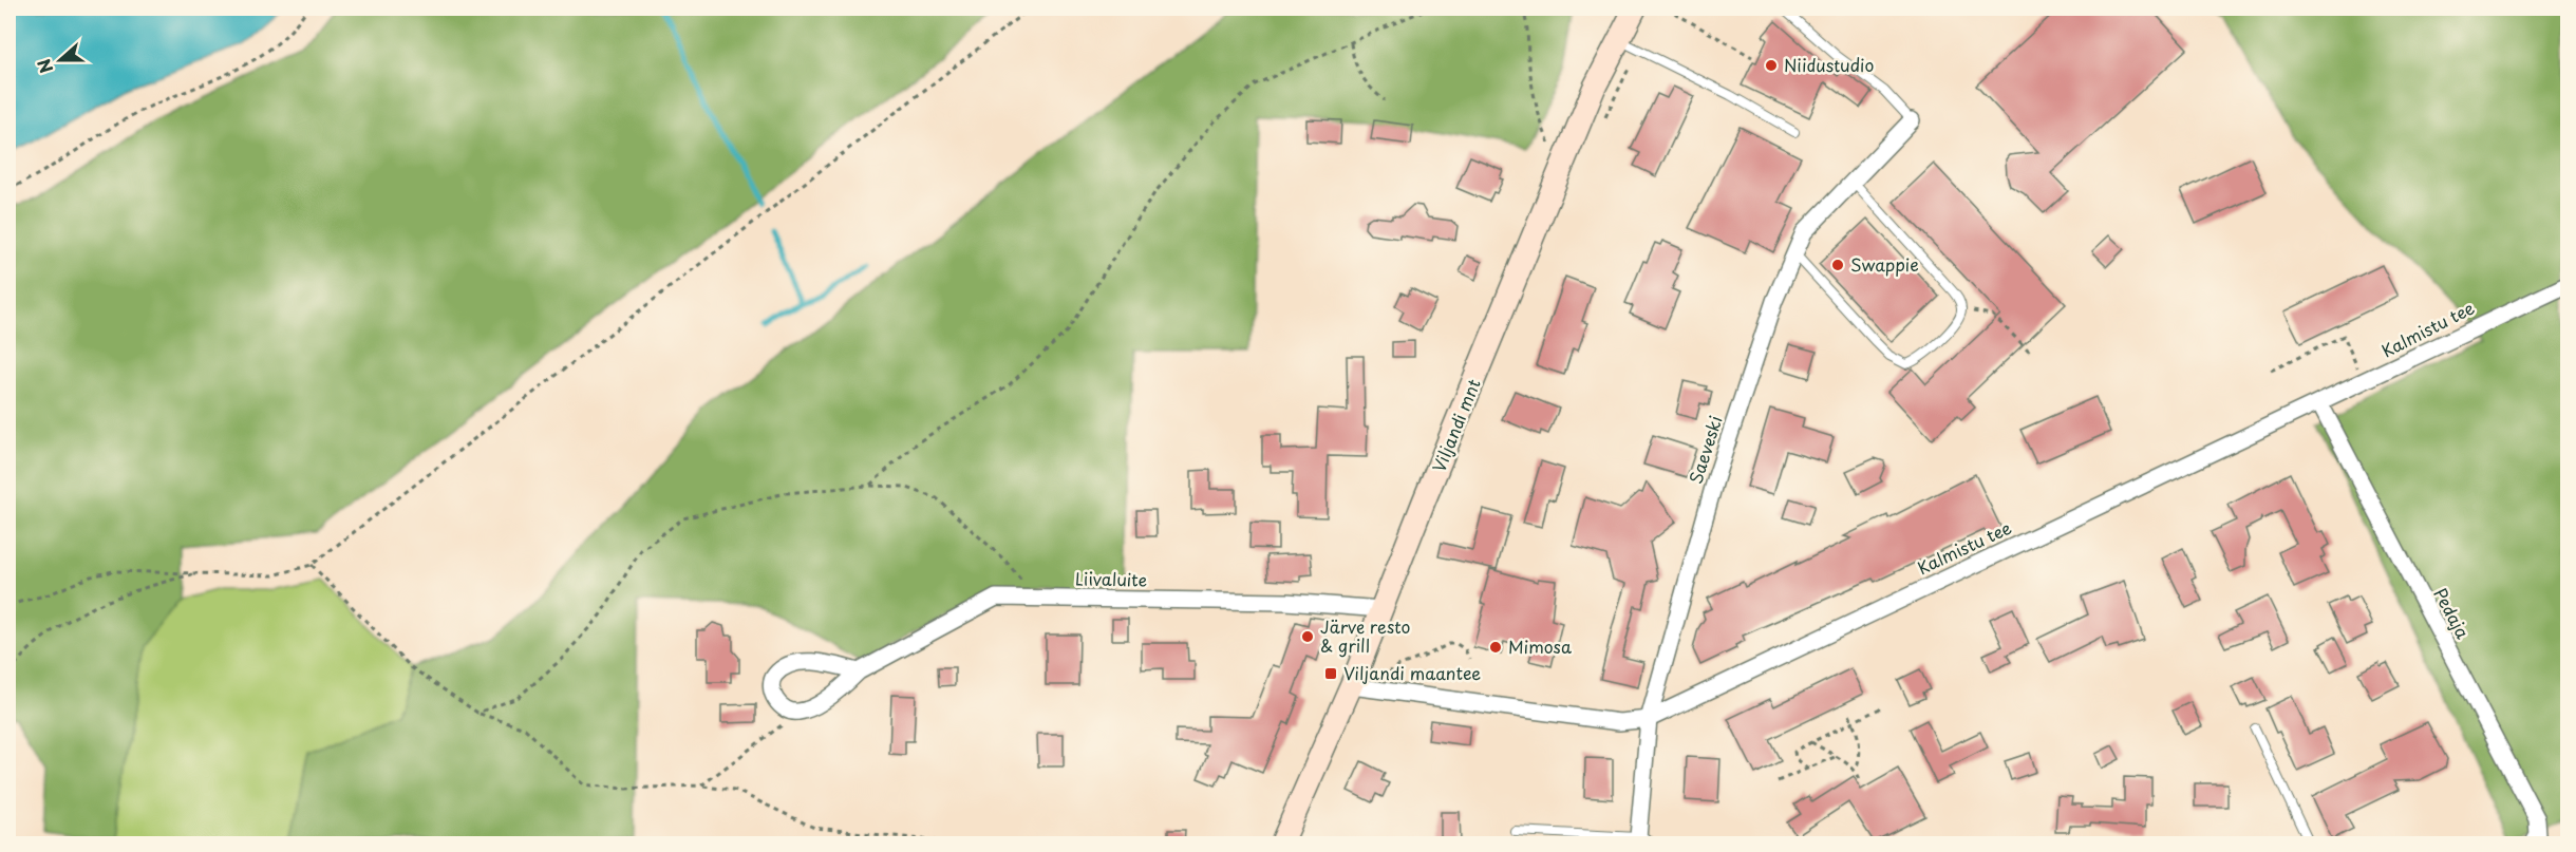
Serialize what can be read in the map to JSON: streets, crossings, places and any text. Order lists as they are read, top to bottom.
{
  "streets": {
    "main road": ["Viljandi mnt"],
    "street": [
      "Kalmistu tee",
      "Saeveski",
      "Liivaluite",
      "Pedaja"
    ]
  },
  "crossings": [
    ["Kalmistu tee", "Viljandi mnt"],
    ["Kalmistu tee", "Saeveski"],
    ["Kalmistu tee", "Pedaja"],
    ["Viljandi mnt", "Liivaluite"]
  ],
  "places": {
    "other": [
      "Niidustudio",
      "Swappie",
      "Järve resto & grill",
      "Mimosa"
    ],
    "transit": ["Viljandi maantee"]
  },
  "north": "left"
}
